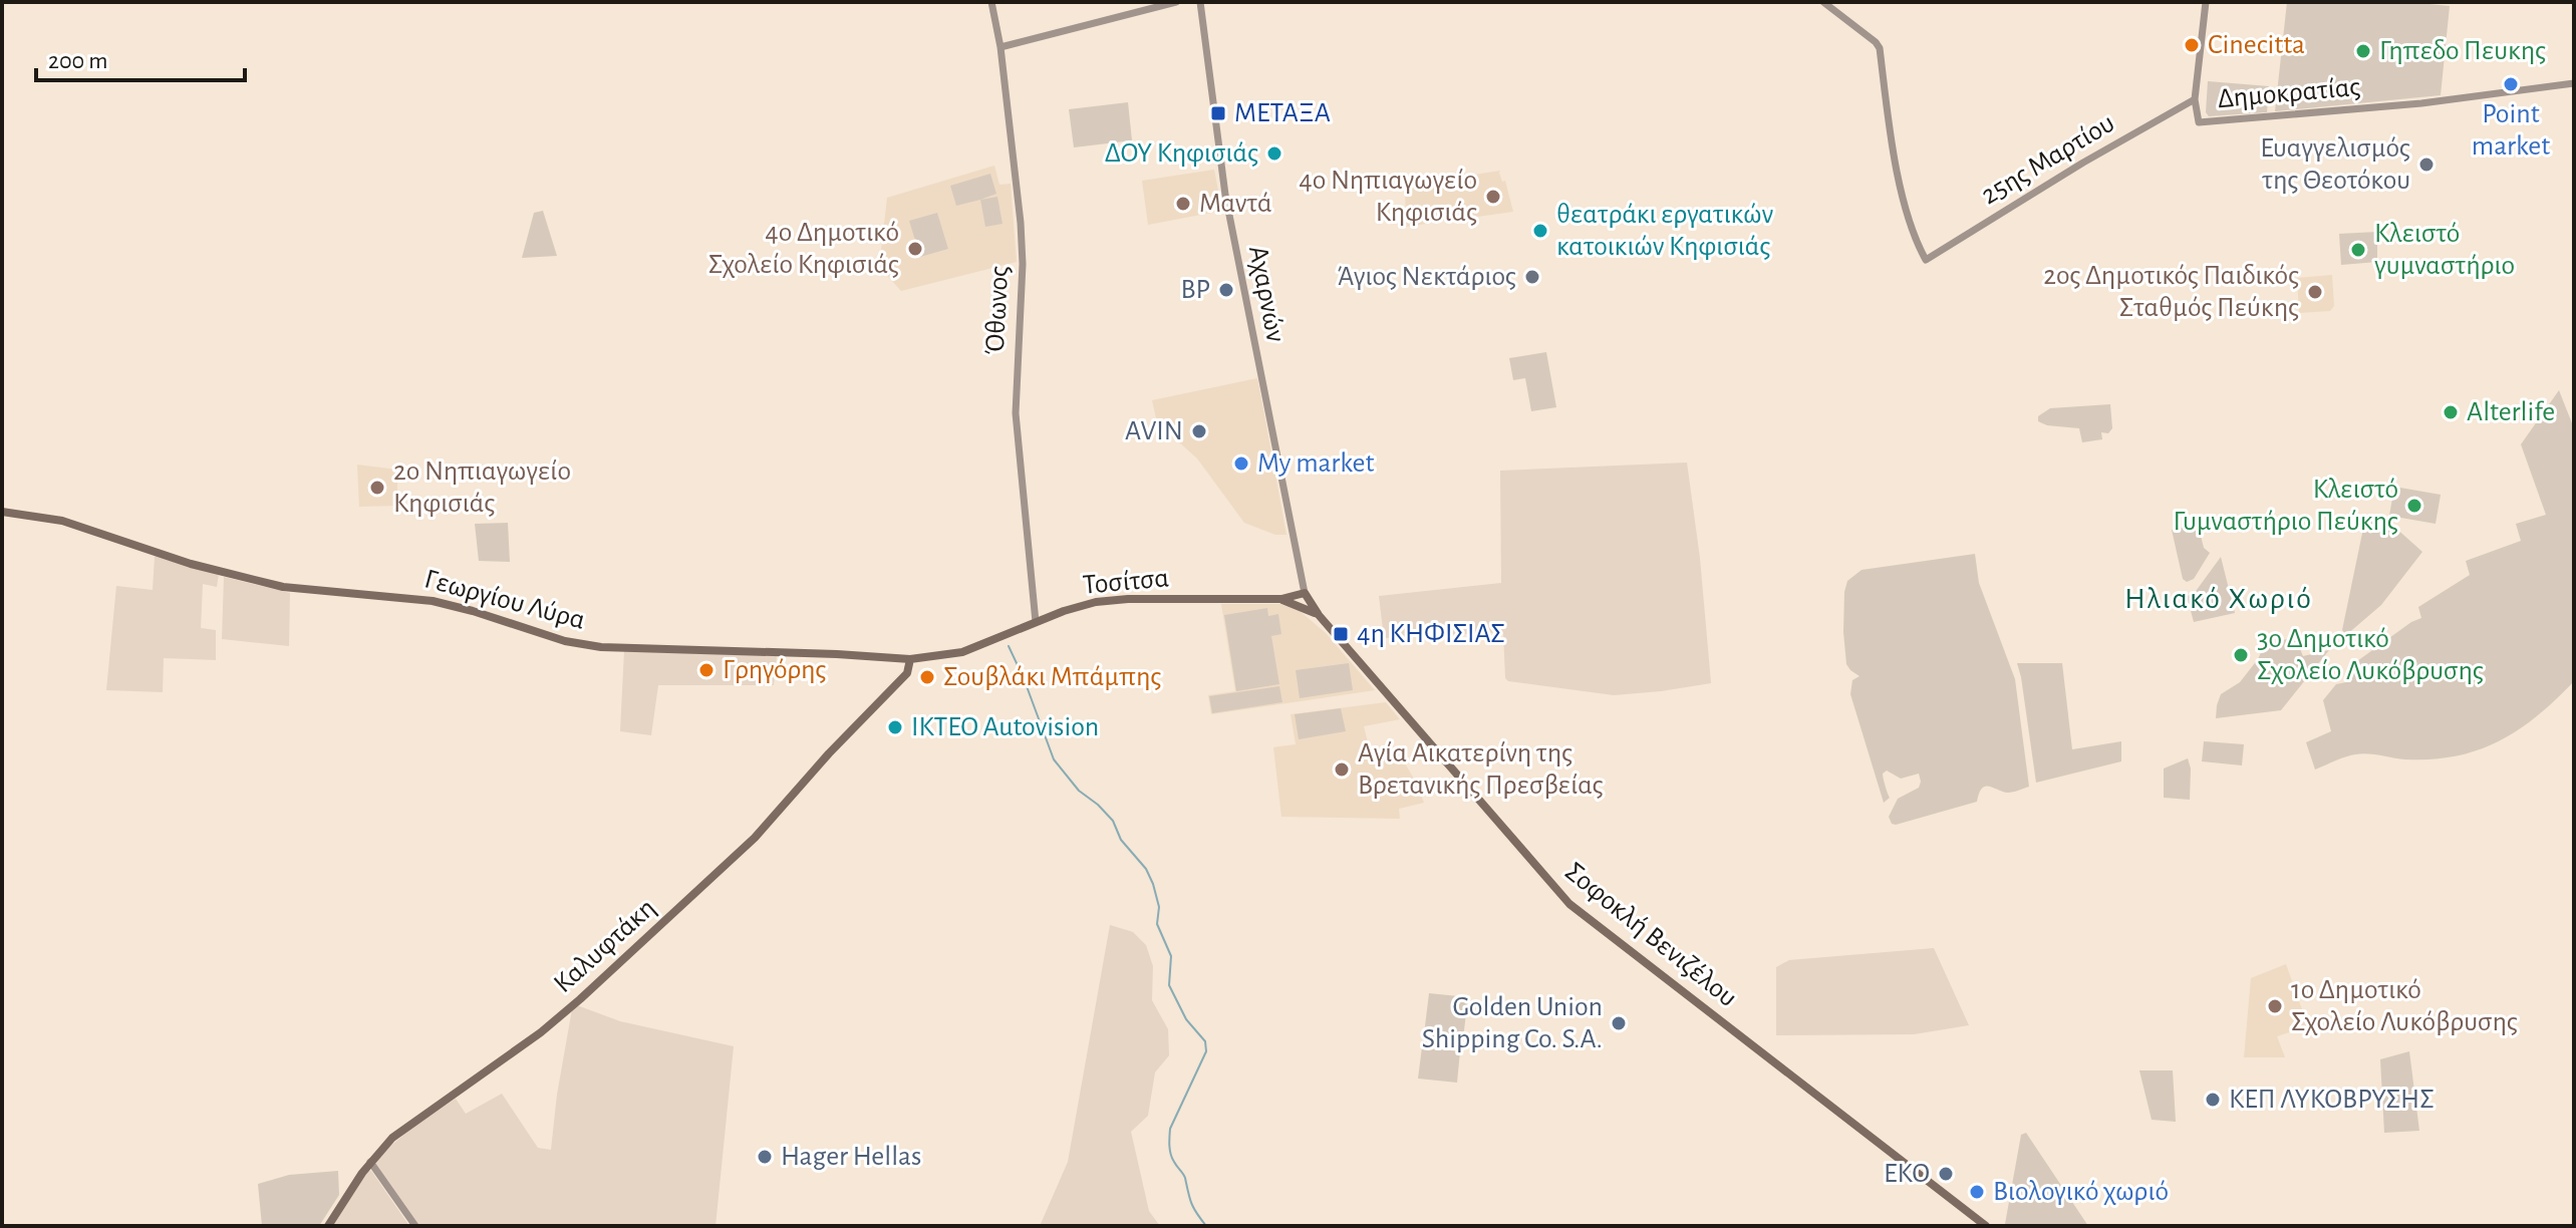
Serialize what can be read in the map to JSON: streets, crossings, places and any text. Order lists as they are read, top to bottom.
{
  "streets": {
    "main road": [
      "Τοσίτσα",
      "Γεωργίου Λύρα",
      "Σοφοκλή Βενιζέλου",
      "Καλυφτάκη"
    ],
    "street": [
      "Δημοκρατίας",
      "25ης Μαρτίου",
      "Αχαρνών",
      "Όθωνος"
    ]
  },
  "crossings": [
    ["Δημοκρατίας", "25ης Μαρτίου"],
    ["Αχαρνών", "Τοσίτσα"],
    ["Αχαρνών", "Σοφοκλή Βενιζέλου"],
    ["Όθωνος", "Τοσίτσα"],
    ["Τοσίτσα", "Γεωργίου Λύρα"],
    ["Τοσίτσα", "Σοφοκλή Βενιζέλου"],
    ["Τοσίτσα", "Καλυφτάκη"],
    ["Γεωργίου Λύρα", "Καλυφτάκη"]
  ],
  "districts": ["Ηλιακό Χωριό"],
  "places": {
    "other": [
      "Cinecitta",
      "Γηπεδο Πευκης",
      "Point market",
      "ΔΟΥ Κηφισιάς",
      "Ευαγγελισμός της Θεοτόκου",
      "4ο Νηπιαγωγείο Κηφισιάς",
      "Μαντά",
      "θεατράκι εργατικών κατοικιών Κηφισιάς",
      "4ο Δημοτικό Σχολείο Κηφισιάς",
      "Κλειστό γυμναστήριο",
      "Άγιος Νεκτάριος",
      "BP",
      "2ος Δημοτικός Παιδικός Σταθμός Πεύκης",
      "Alterlife",
      "AVIN",
      "My market",
      "2ο Νηπιαγωγείο Κηφισιάς",
      "Κλειστό Γυμναστήριο Πεύκης",
      "3ο Δημοτικό Σχολείο Λυκόβρυσης",
      "Γρηγόρης",
      "Σουβλάκι Μπάμπης",
      "ΙΚΤΕΟ Autovision",
      "Αγία Αικατερίνη της Βρετανικής Πρεσβείας",
      "1ο Δημοτικό Σχολείο Λυκόβρυσης",
      "Golden Union Shipping Co. S.A.",
      "ΚΕΠ ΛΥΚΟΒΡΥΣΗΣ",
      "Hager Hellas",
      "EKO",
      "Βιολογικό χωριό"
    ],
    "transit": ["ΜΕΤΑΞΑ", "4η ΚΗΦΙΣΙΑΣ"]
  },
  "scale_bar": "200 m"
}
